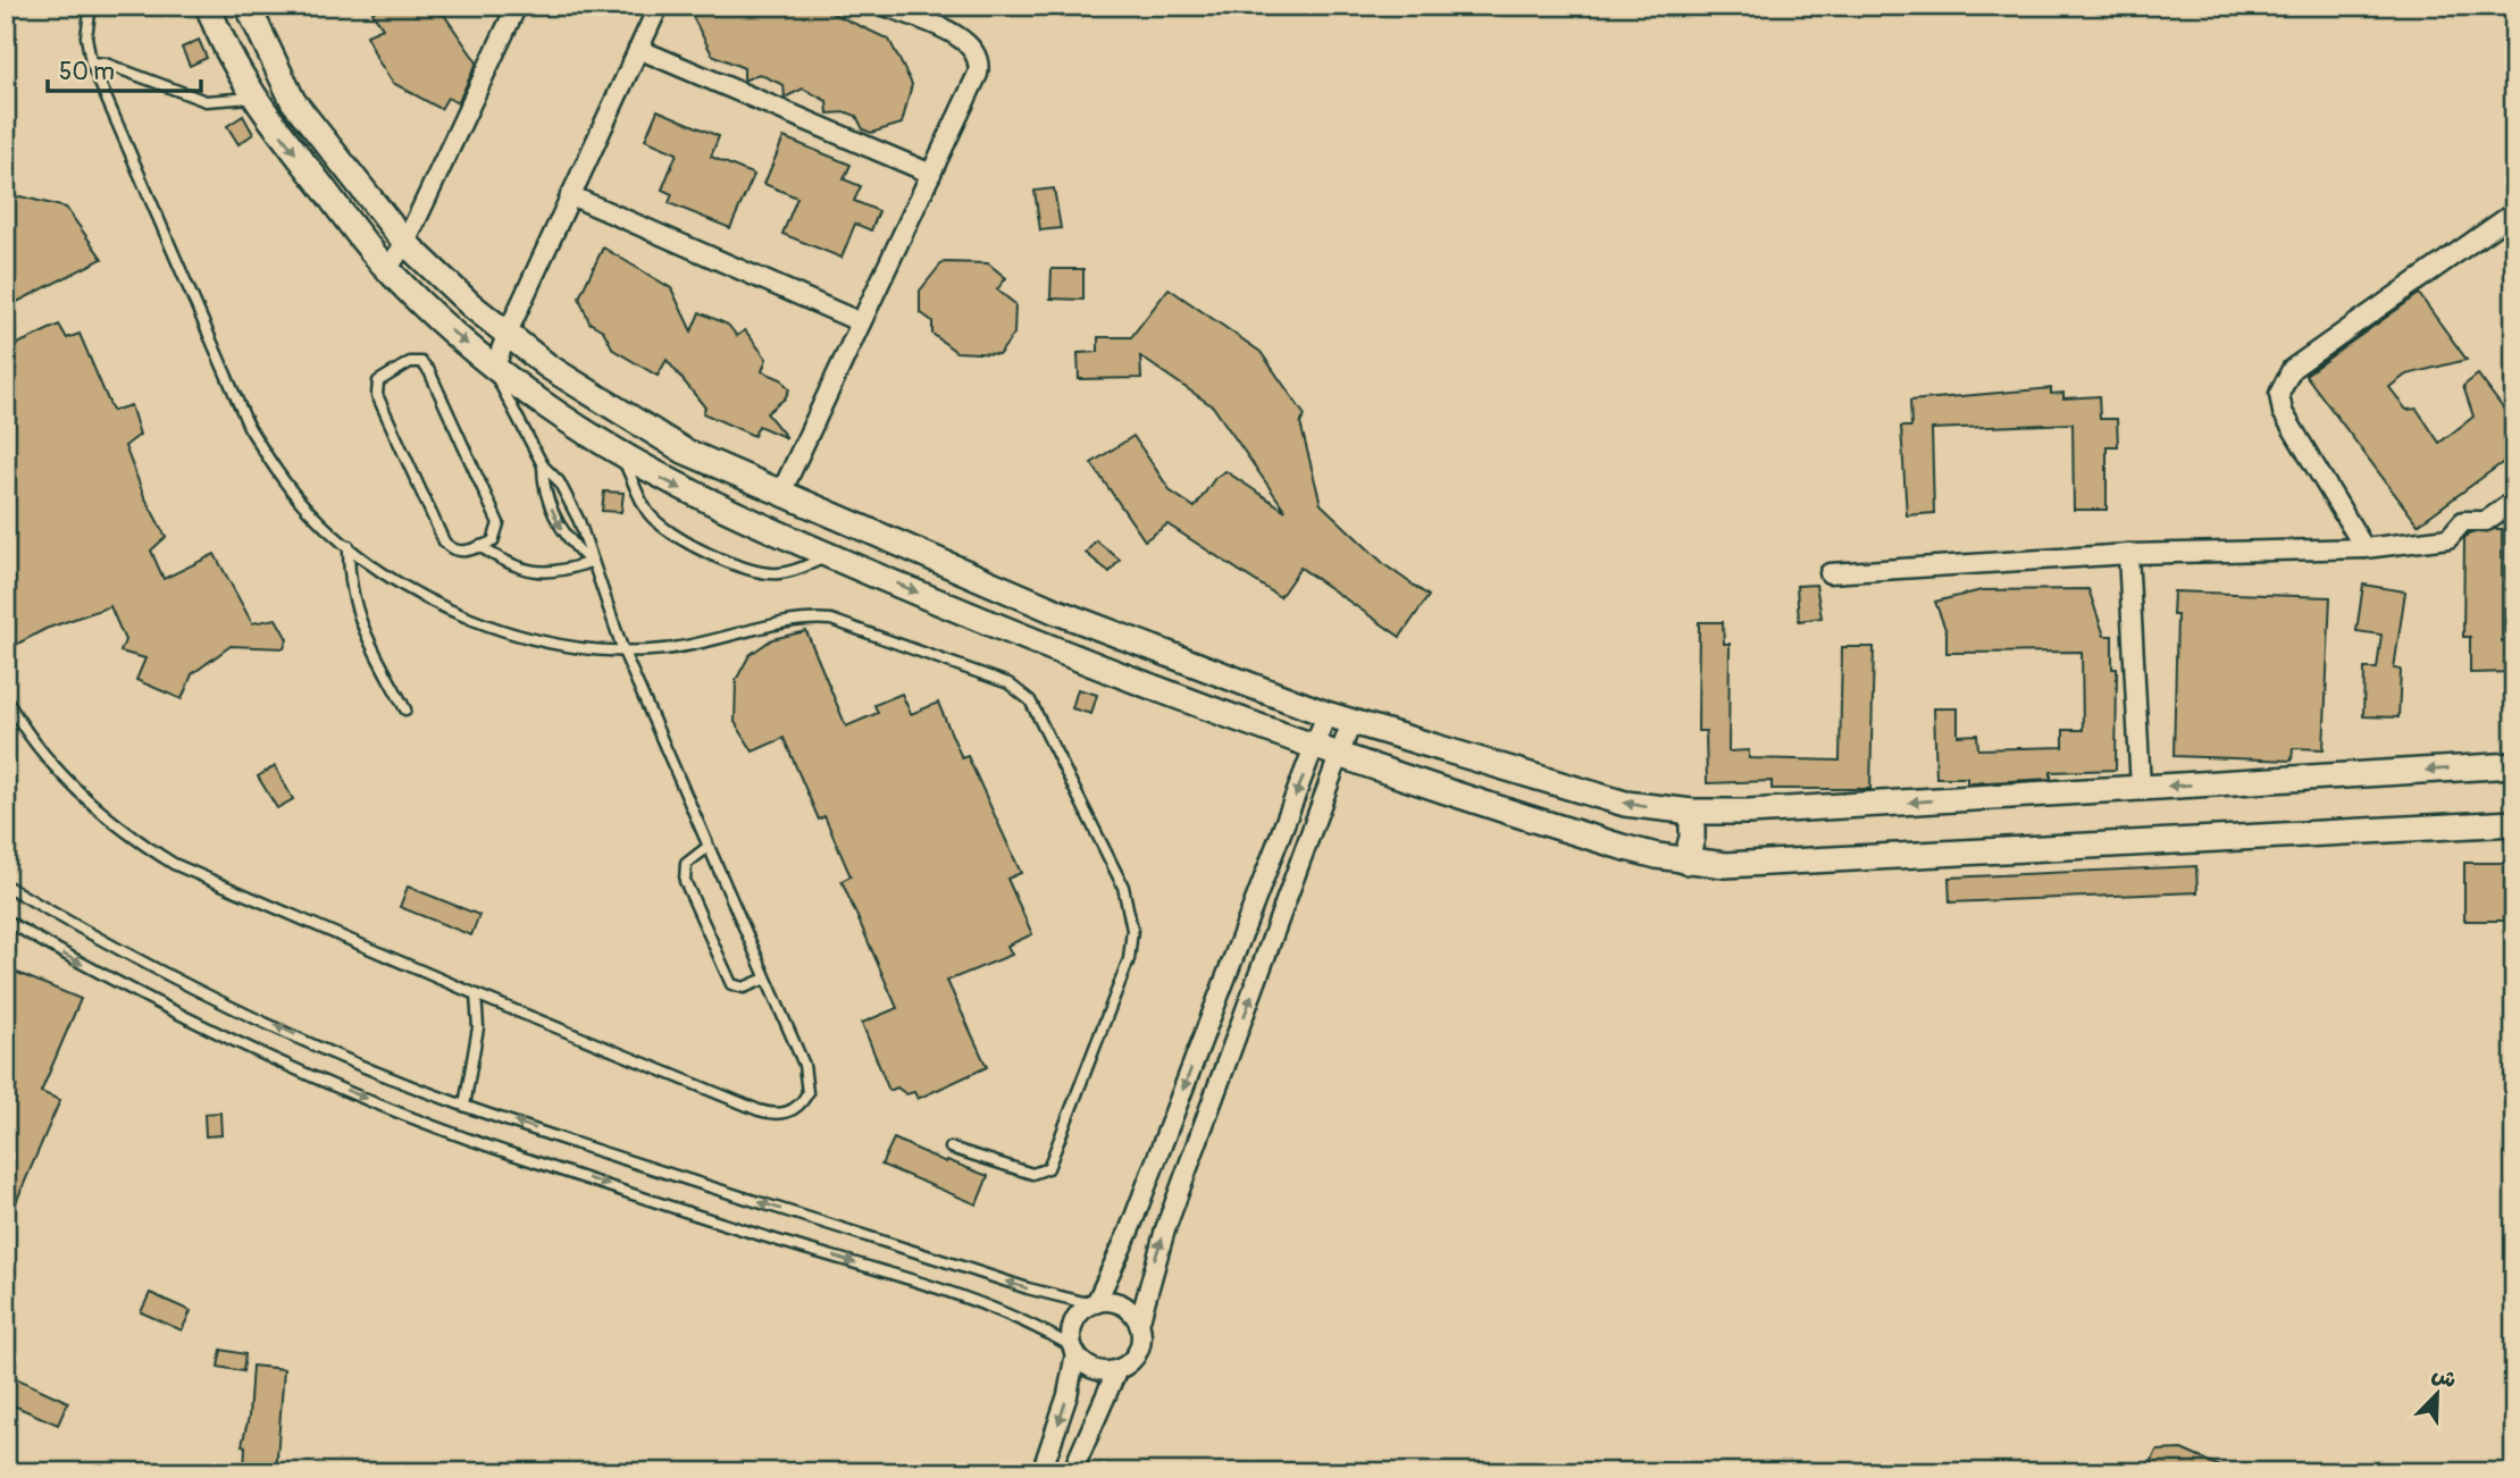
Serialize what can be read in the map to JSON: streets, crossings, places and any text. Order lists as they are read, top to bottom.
{
  "scale_bar": "50 m",
  "north": "top right"
}
